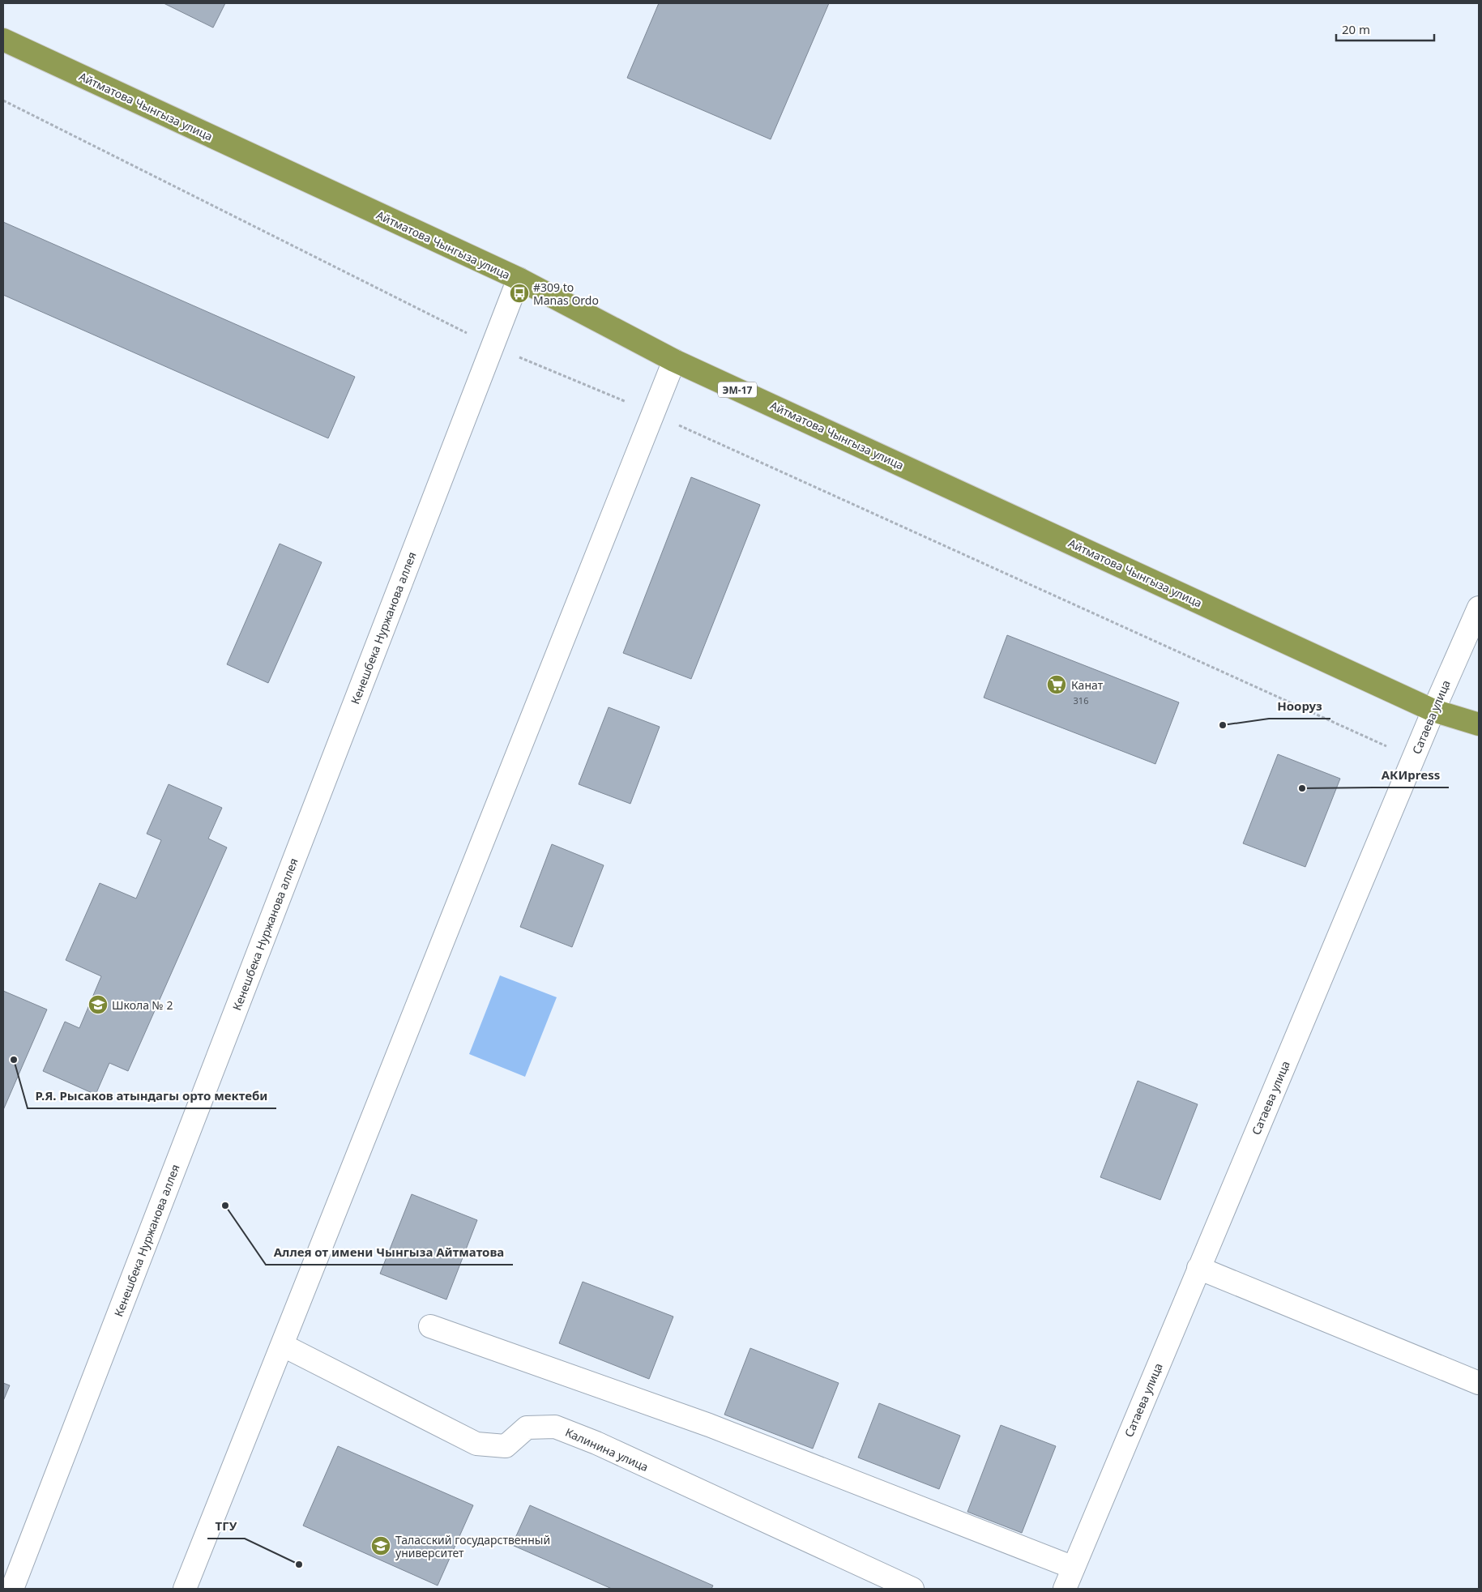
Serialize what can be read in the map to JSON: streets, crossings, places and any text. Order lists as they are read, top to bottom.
{
  "streets": {
    "highway": ["Айтматова Чынгыза улица", "ЭМ-17"],
    "street": ["Кенешбека Нуржанова аллея", "Сатаева улица", "Калинина улица"]
  },
  "crossings": [
    ["Айтматова Чынгыза улица", "Кенешбека Нуржанова аллея"],
    ["Айтматова Чынгыза улица", "Сатаева улица"]
  ],
  "places": {
    "bus stop": ["#309 to Manas Ordo"],
    "supermarket": ["Канат"],
    "other": [
      "Нооруз",
      "АКИpress",
      "Р.Я. Рысаков атындагы орто мектеби",
      "Аллея от имени Чынгыза Айтматова",
      "ТГУ"
    ],
    "school or university": ["Школа № 2", "Таласский государственный университет"]
  },
  "house_numbers": ["316"],
  "scale_bar": "20 m"
}
